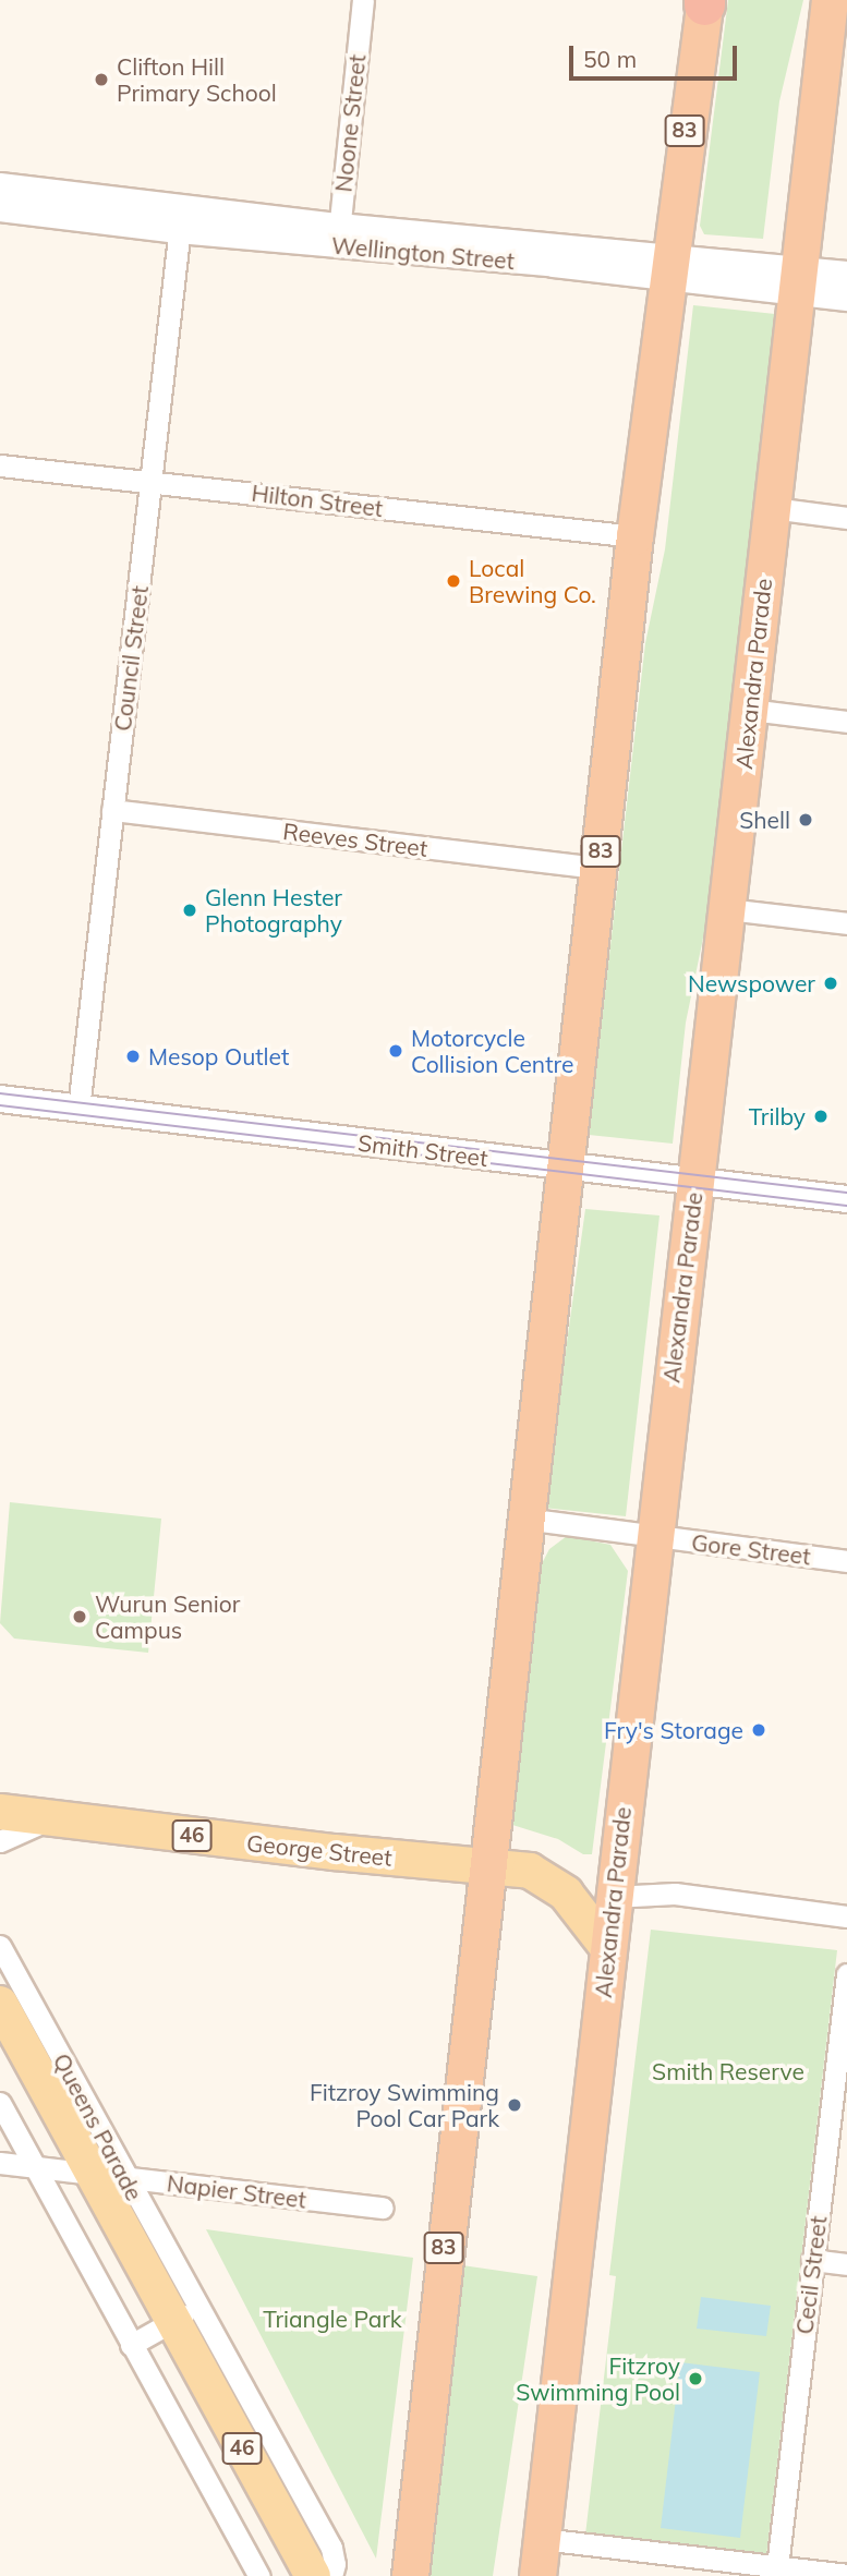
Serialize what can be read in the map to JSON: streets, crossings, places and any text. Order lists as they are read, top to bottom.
{
  "streets": {
    "highway": ["83", "Alexandra Parade"],
    "main road": ["46", "George Street", "Queens Parade"],
    "street": [
      "Noone Street",
      "Wellington Street",
      "Hilton Street",
      "Council Street",
      "Reeves Street",
      "Smith Street",
      "Gore Street",
      "Napier Street",
      "Cecil Street"
    ]
  },
  "crossings": [
    ["Noone Street", "Wellington Street"],
    ["83", "Wellington Street"],
    ["83", "Hilton Street"],
    ["83", "Reeves Street"],
    ["83", "Smith Street"],
    ["83", "Gore Street"],
    ["83", "George Street"],
    ["Wellington Street", "Council Street"],
    ["Wellington Street", "Alexandra Parade"],
    ["Hilton Street", "Council Street"],
    ["Council Street", "Reeves Street"],
    ["Council Street", "Smith Street"],
    ["Alexandra Parade", "Smith Street"],
    ["Alexandra Parade", "Gore Street"],
    ["Alexandra Parade", "George Street"],
    ["Queens Parade", "Napier Street"]
  ],
  "parks": ["Smith Reserve", "Triangle Park"],
  "places": [
    "Clifton Hill Primary School",
    "Local Brewing Co.",
    "Shell",
    "Glenn Hester Photography",
    "Newspower",
    "Motorcycle Collision Centre",
    "Mesop Outlet",
    "Trilby",
    "Wurun Senior Campus",
    "Fry's Storage",
    "Fitzroy Swimming Pool Car Park",
    "Fitzroy Swimming Pool"
  ],
  "scale_bar": "50 m"
}
